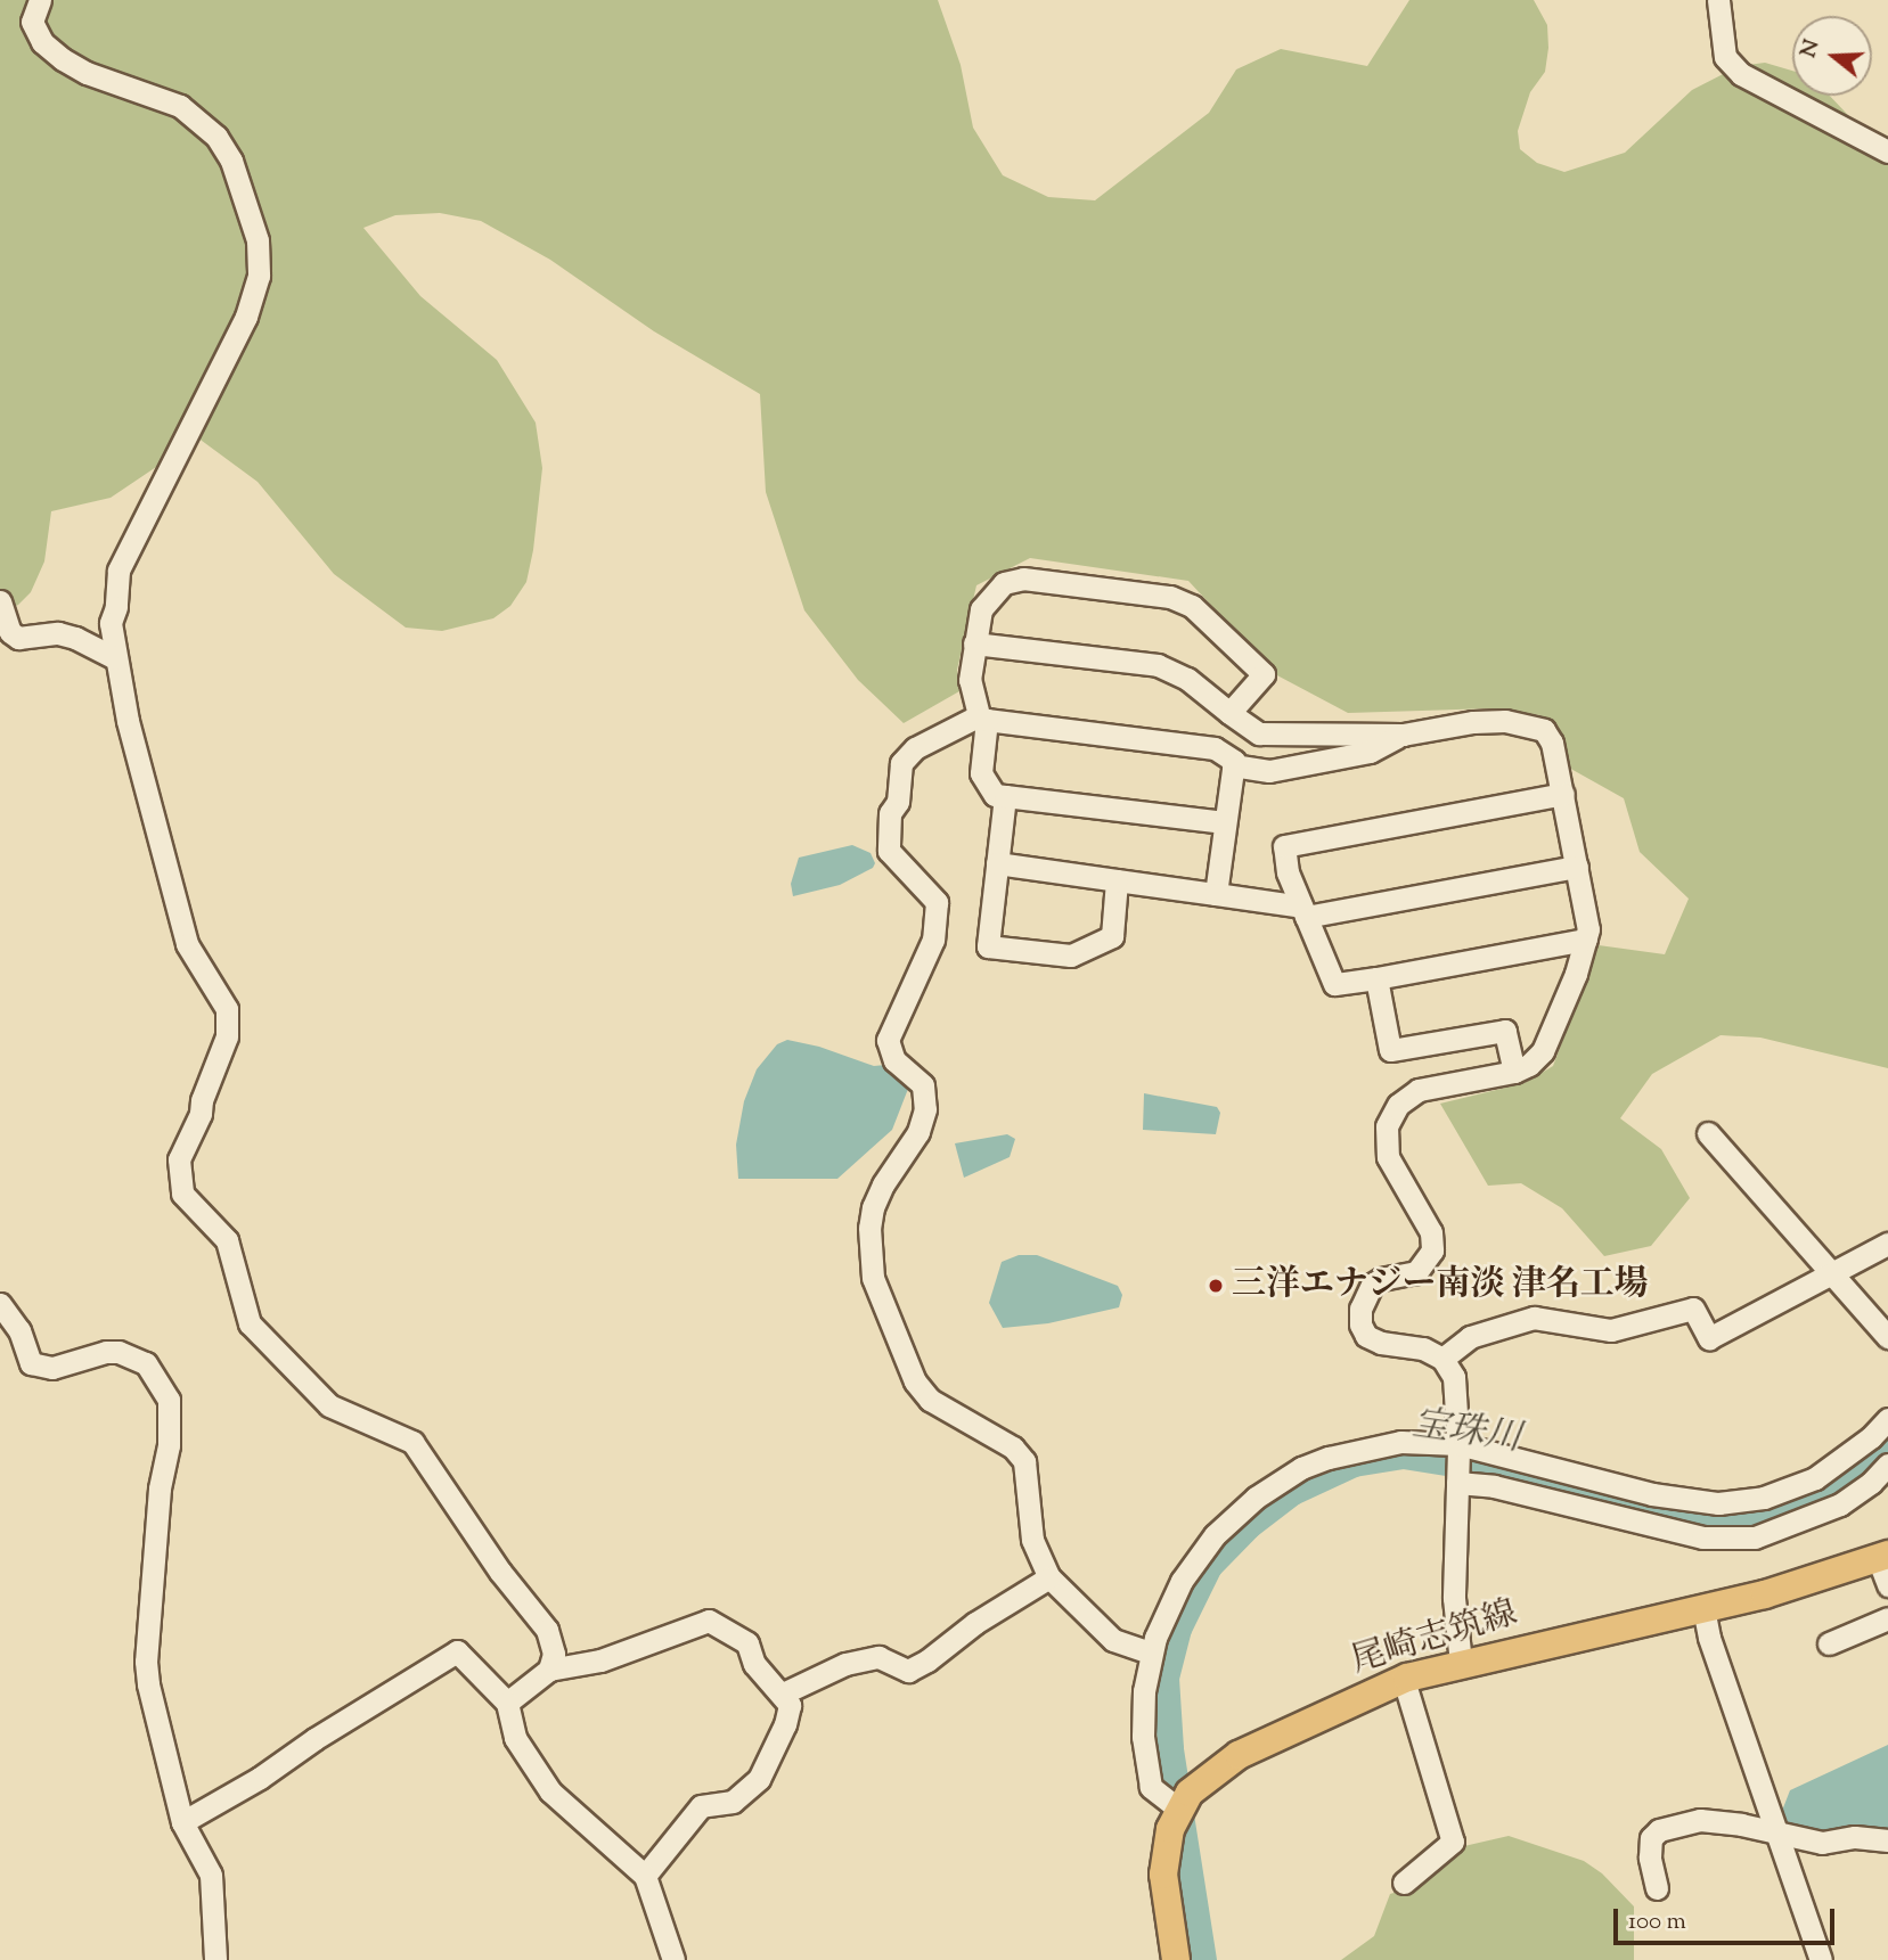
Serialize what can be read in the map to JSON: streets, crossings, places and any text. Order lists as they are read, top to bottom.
{
  "streets": {
    "main road": ["尾崎志筑線"]
  },
  "water": ["宝珠川"],
  "places": ["三洋エナジー南淡 津名工場"],
  "scale_bar": "100 m",
  "north": "left"
}
